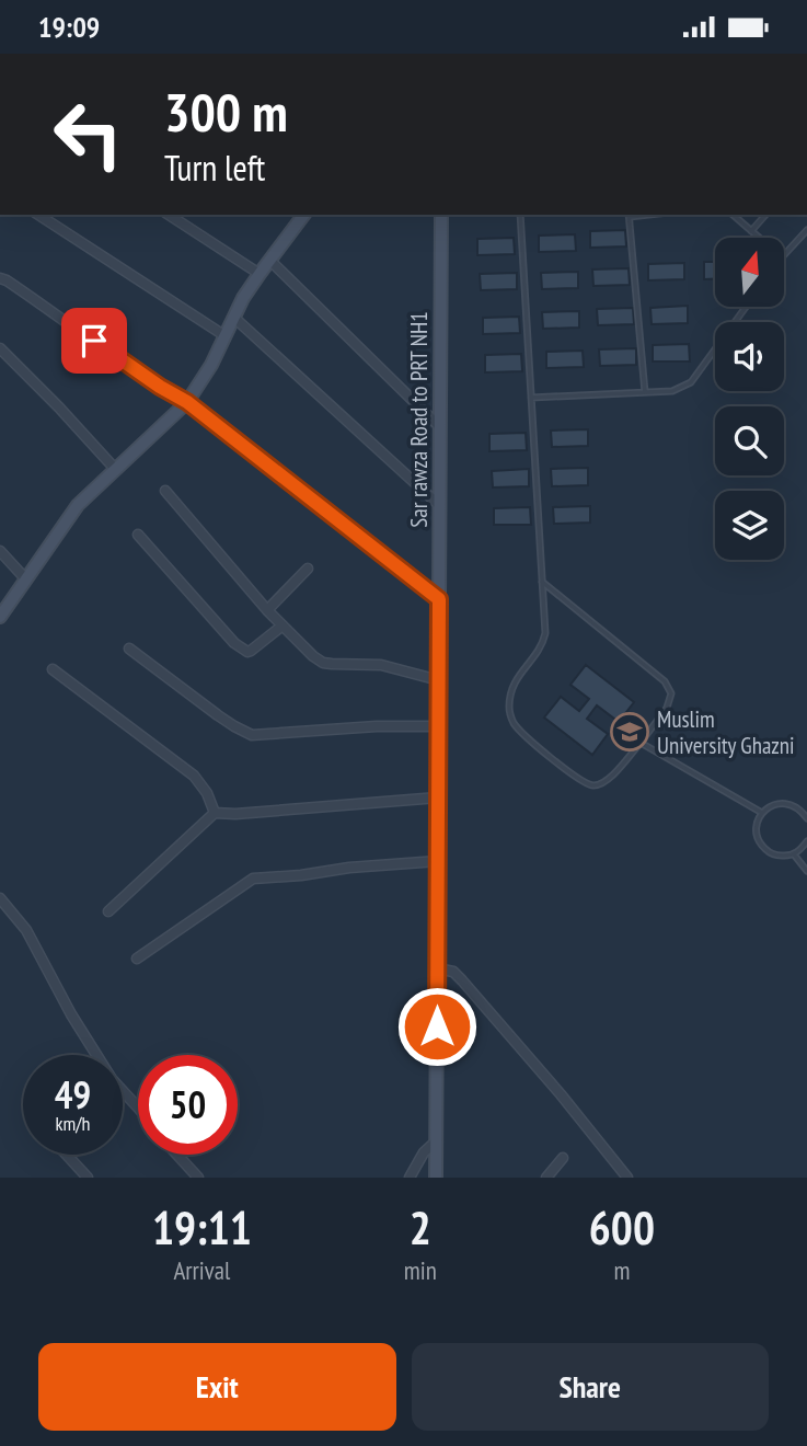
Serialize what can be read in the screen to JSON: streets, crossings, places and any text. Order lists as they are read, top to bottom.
{
  "streets": {
    "main road": ["Sar rawza Road to PRT NH1"]
  },
  "places": {
    "school or university": ["Muslim University Ghazni"]
  },
  "north": "top",
  "page": {
    "status": "19:09",
    "turn": ["300 m", "Turn left"],
    "speed": "49 km/h",
    "limit": "50",
    "eta": [
      "19:11",
      "Arrival",
      "2",
      "min",
      "600",
      "m"
    ],
    "buttons": ["Exit", "Share"]
  }
}
